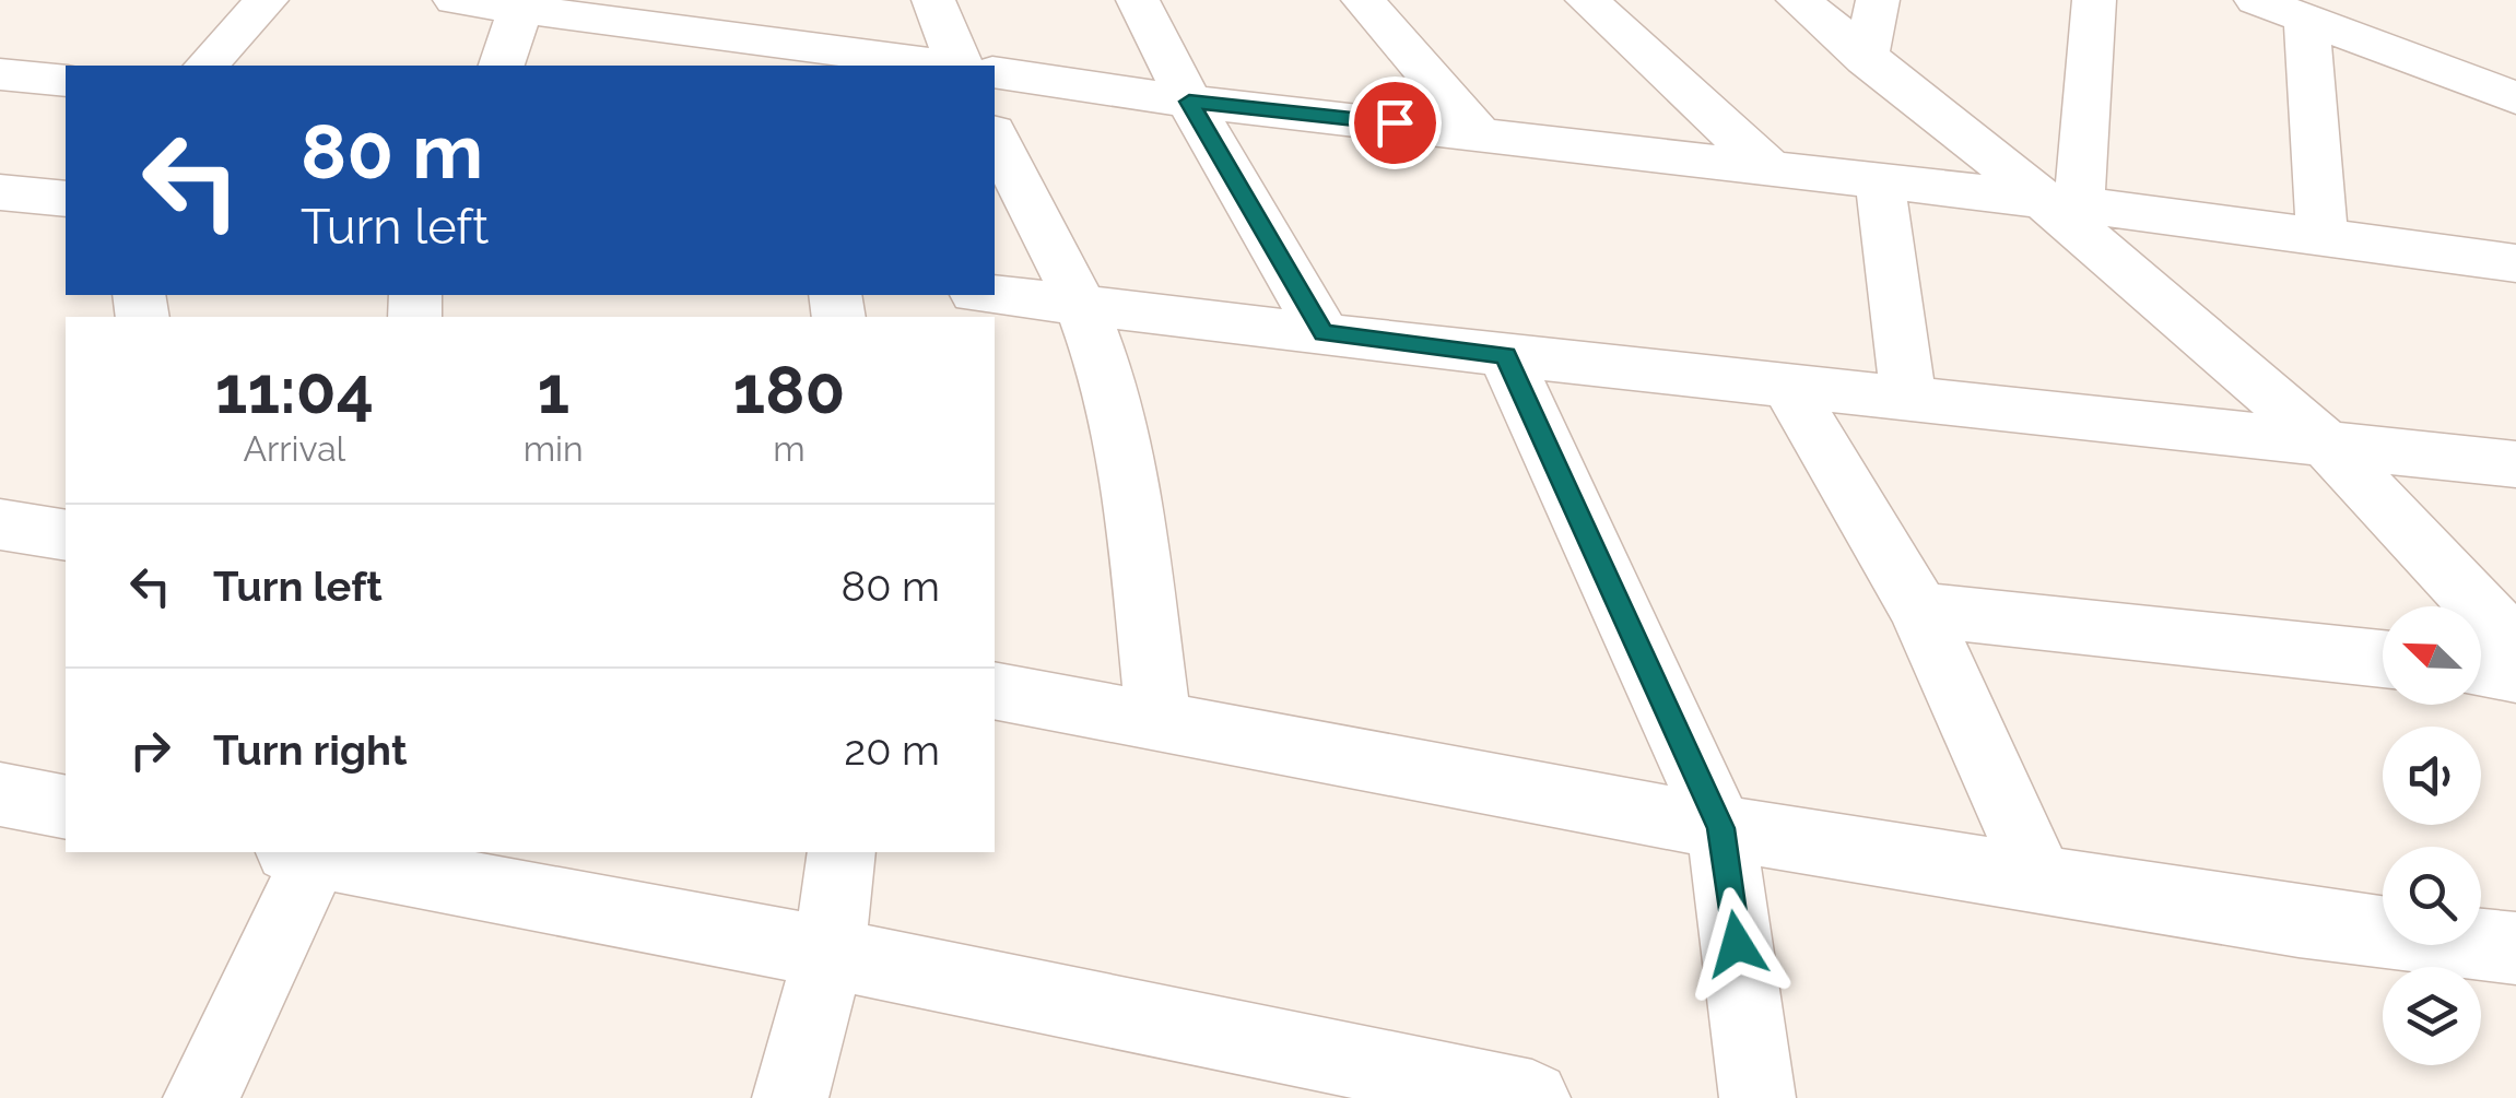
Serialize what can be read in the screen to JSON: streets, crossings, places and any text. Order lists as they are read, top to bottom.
{
  "north": "top left",
  "page": {
    "turn": ["80 m", "Turn left"],
    "eta": [
      "11:04",
      "Arrival",
      "1",
      "min",
      "180",
      "m"
    ],
    "list": [
      {
        "name": "Turn left",
        "value": "80 m"
      },
      {
        "name": "Turn right",
        "value": "20 m"
      }
    ]
  }
}
